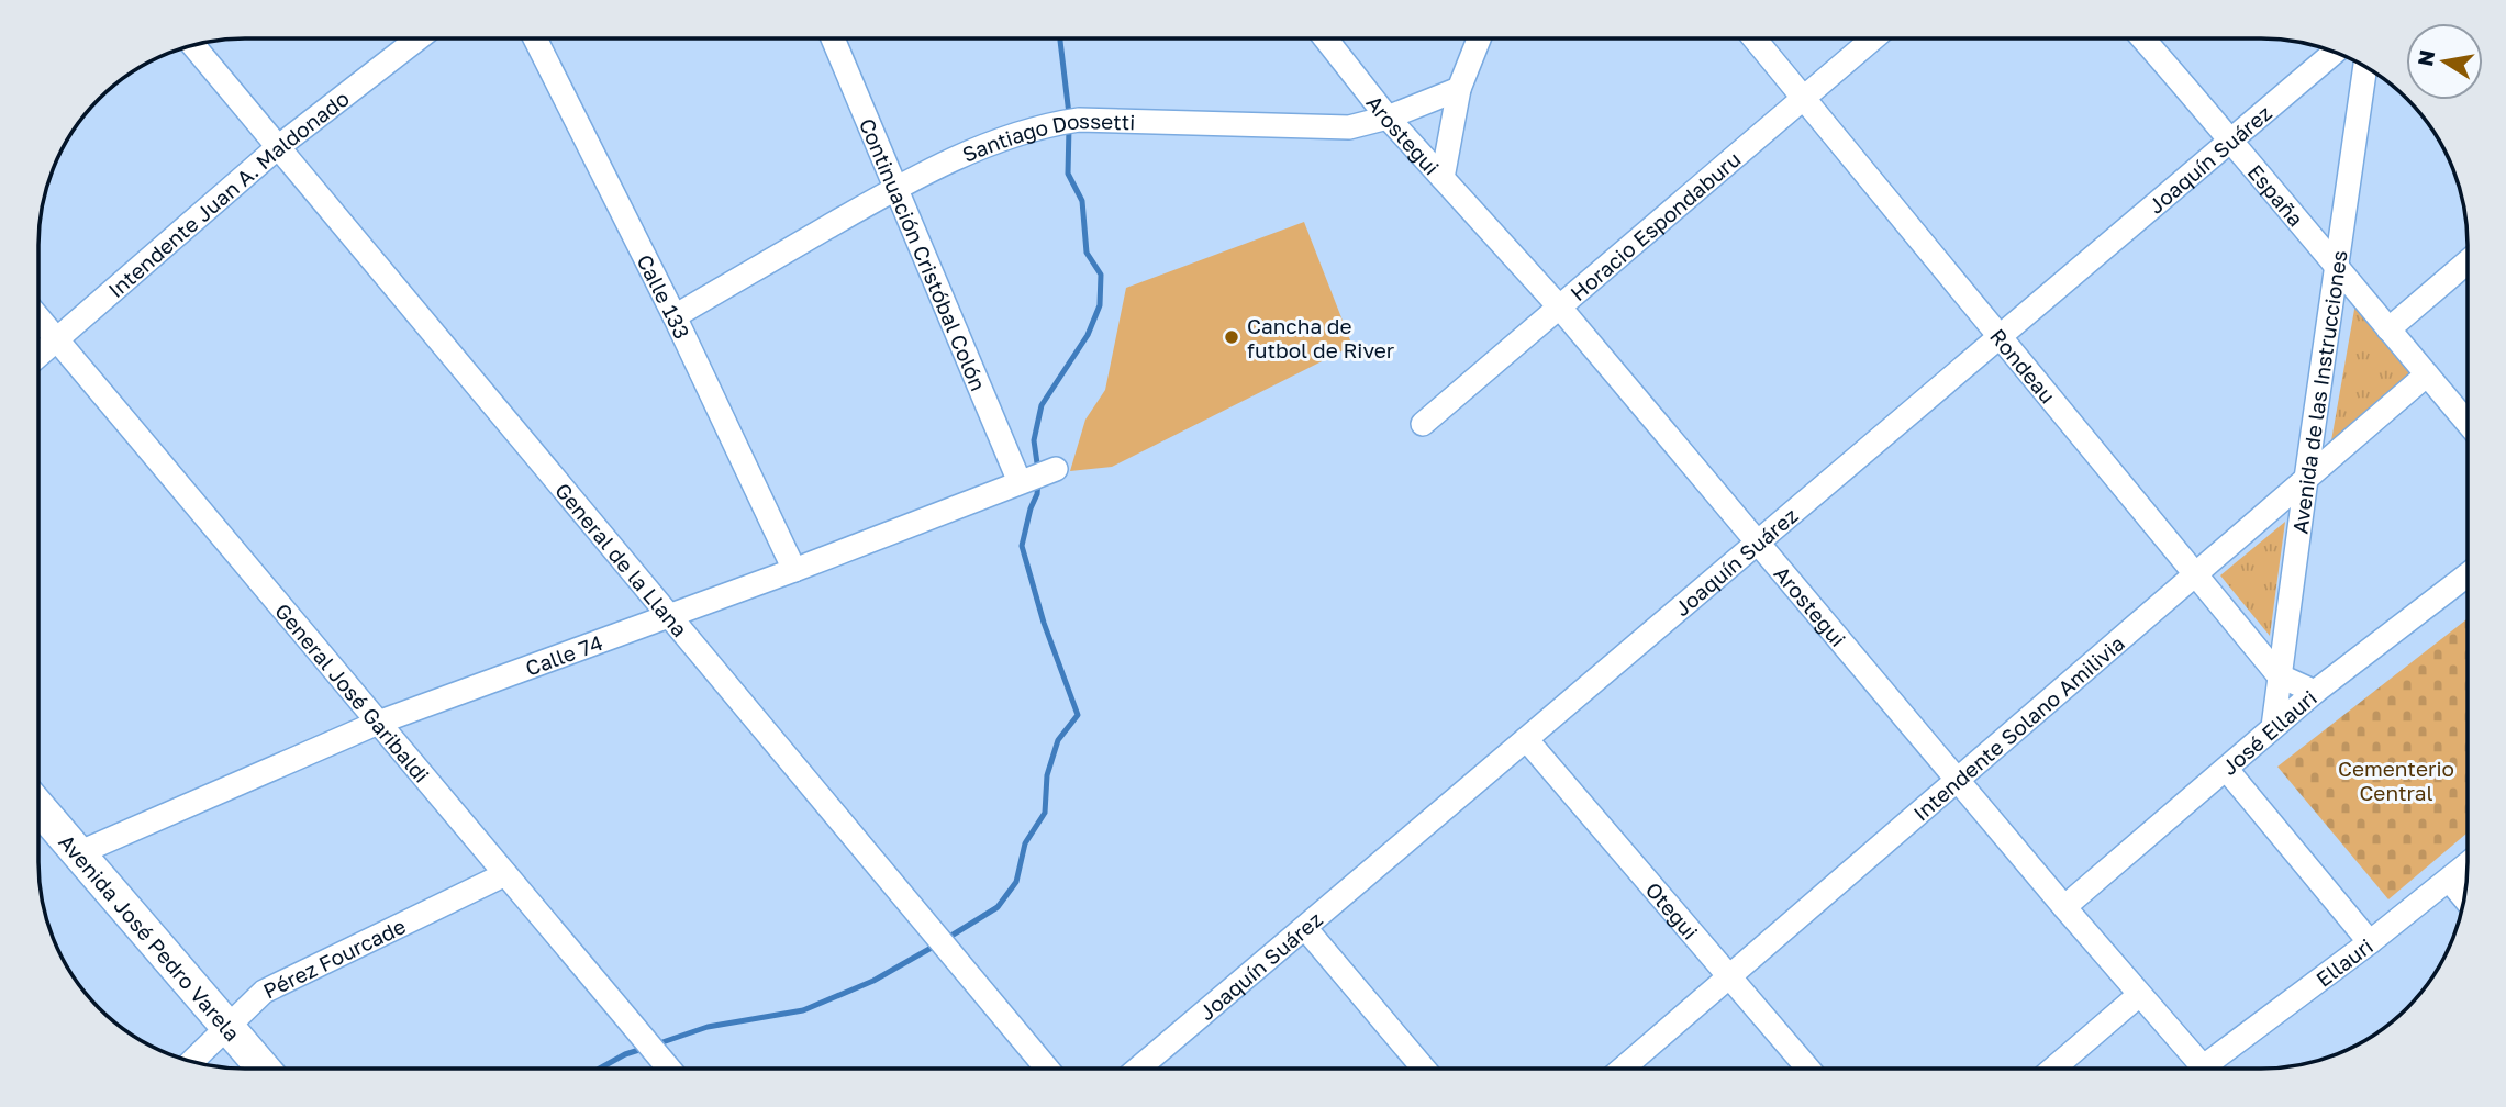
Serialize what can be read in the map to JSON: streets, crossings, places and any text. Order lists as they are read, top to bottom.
{
  "streets": {
    "street": [
      "Arostegui",
      "Santiago Dossetti",
      "Joaquín Suárez",
      "Intendente Juan A. Maldonado",
      "España",
      "Horacio Espondaburu",
      "Continuación Cristóbal Colón",
      "Calle 133",
      "Rondeau",
      "Avenida de las Instrucciones",
      "General de la Llana",
      "Calle 74",
      "General José Garibaldi",
      "Intendente Solano Amilivia",
      "José Ellauri",
      "Otegui",
      "Avenida José Pedro Varela",
      "Pérez Fourcade",
      "Ellauri"
    ]
  },
  "crossings": [
    ["Arostegui", "Santiago Dossetti"],
    ["Arostegui", "Joaquín Suárez"],
    ["Arostegui", "Horacio Espondaburu"],
    ["Arostegui", "Intendente Solano Amilivia"],
    ["Arostegui", "José Ellauri"],
    ["Santiago Dossetti", "Continuación Cristóbal Colón"],
    ["Santiago Dossetti", "Calle 133"],
    ["Joaquín Suárez", "España"],
    ["Joaquín Suárez", "Rondeau"],
    ["Joaquín Suárez", "Otegui"],
    ["Intendente Juan A. Maldonado", "General de la Llana"],
    ["Intendente Juan A. Maldonado", "General José Garibaldi"],
    ["España", "Avenida de las Instrucciones"],
    ["España", "Intendente Solano Amilivia"],
    ["Horacio Espondaburu", "Rondeau"],
    ["Continuación Cristóbal Colón", "Calle 74"],
    ["Calle 133", "Calle 74"],
    ["Rondeau", "Avenida de las Instrucciones"],
    ["Rondeau", "Intendente Solano Amilivia"],
    ["Rondeau", "José Ellauri"],
    ["Avenida de las Instrucciones", "Intendente Solano Amilivia"],
    ["Avenida de las Instrucciones", "José Ellauri"],
    ["General de la Llana", "Calle 74"],
    ["Calle 74", "General José Garibaldi"],
    ["Calle 74", "Avenida José Pedro Varela"],
    ["General José Garibaldi", "Pérez Fourcade"],
    ["Intendente Solano Amilivia", "Otegui"],
    ["Avenida José Pedro Varela", "Pérez Fourcade"]
  ],
  "parks": ["Cementerio Central"],
  "places": ["Cancha de futbol de River"],
  "north": "left"
}
